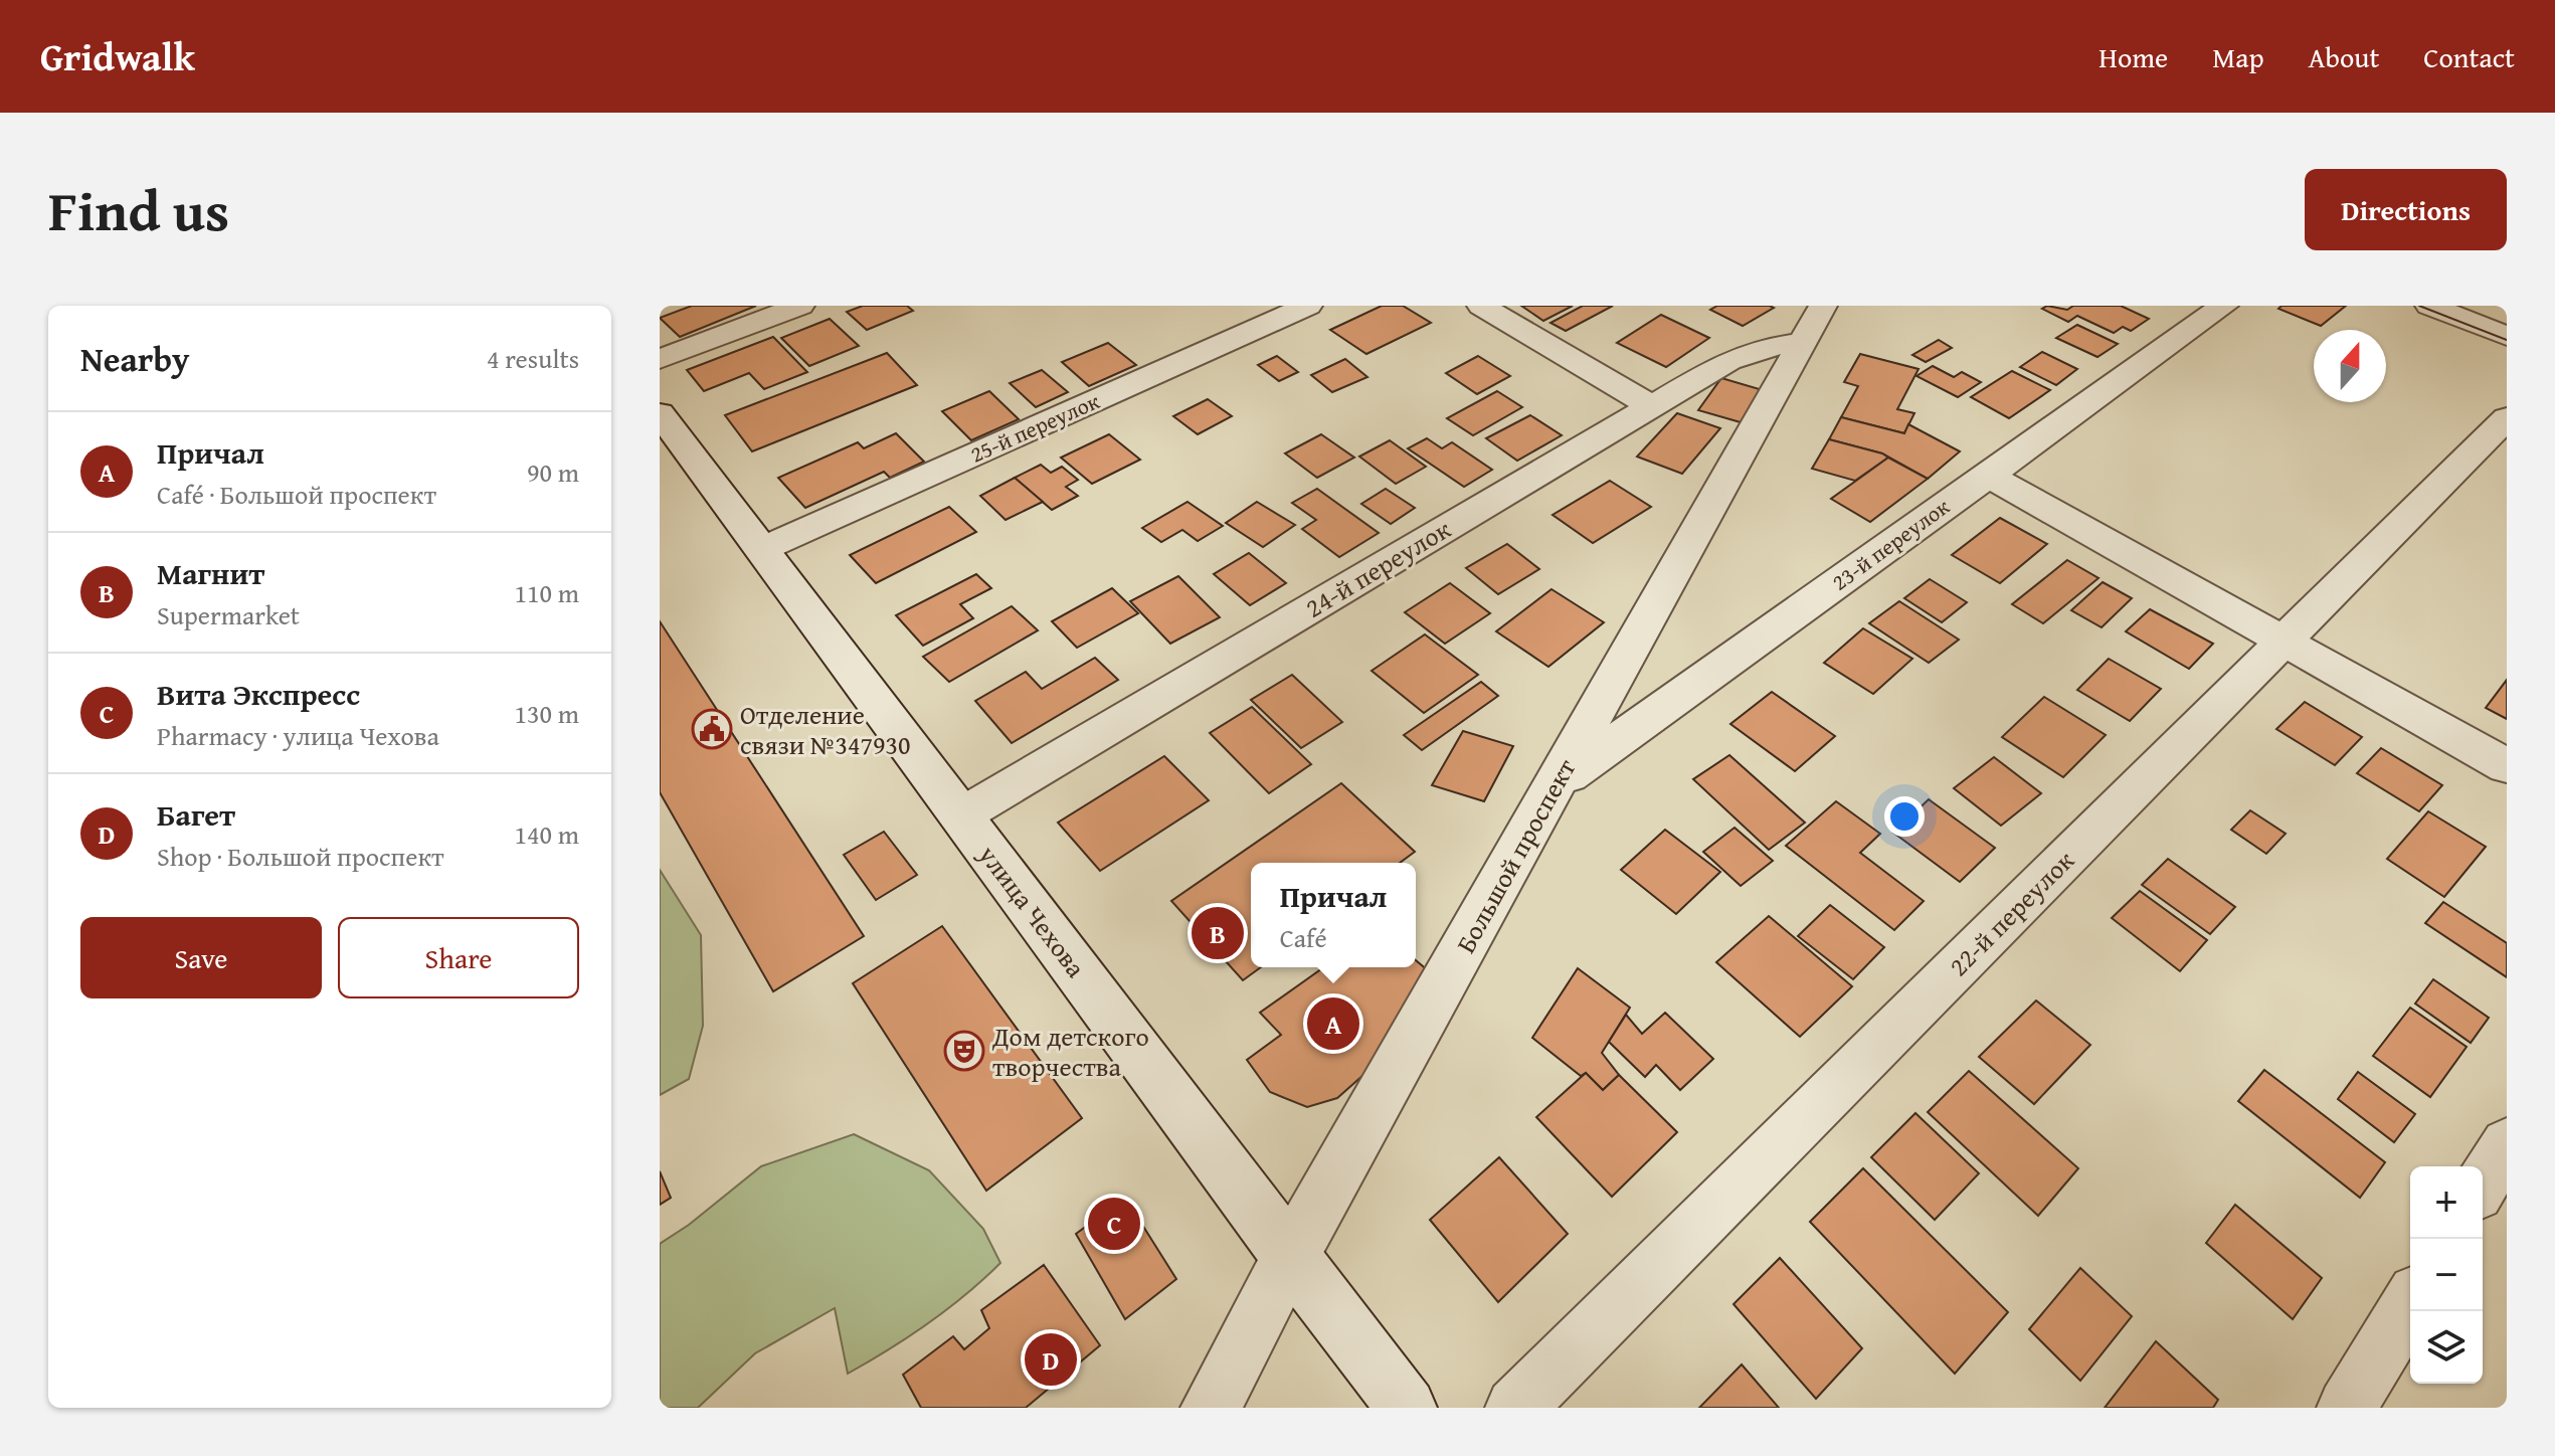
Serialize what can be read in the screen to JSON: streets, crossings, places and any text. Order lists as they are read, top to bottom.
{
  "streets": {
    "street": [
      "25-й переулок",
      "23-й переулок",
      "24-й переулок",
      "Большой проспект",
      "улица Чехова",
      "22-й переулок"
    ]
  },
  "crossings": [
    ["25-й переулок", "улица Чехова"],
    ["23-й переулок", "Большой проспект"],
    ["24-й переулок", "Большой проспект"],
    ["24-й переулок", "улица Чехова"],
    ["Большой проспект", "улица Чехова"]
  ],
  "places": {
    "public building": ["Отделение связи №347930"],
    "theatre": ["Дом детского творчества"]
  },
  "north": "top",
  "page": {
    "header": "Gridwalk",
    "nav": [
      "Home",
      "Map",
      "About",
      "Contact"
    ],
    "title": "Find us",
    "buttons": [
      "Directions",
      ["Save", "Share"]
    ],
    "heading": ["Nearby", "4 results"],
    "list": [
      {
        "mark": "A",
        "name": "Причал",
        "note": "Café · Большой проспект",
        "value": "90 m"
      },
      {
        "mark": "B",
        "name": "Магнит",
        "note": "Supermarket",
        "value": "110 m"
      },
      {
        "mark": "C",
        "name": "Вита Экспресс",
        "note": "Pharmacy · улица Чехова",
        "value": "130 m"
      },
      {
        "mark": "D",
        "name": "Багет",
        "note": "Shop · Большой проспект",
        "value": "140 m"
      }
    ],
    "popup": ["Причал", "Café"],
    "pins": [
      "B",
      "A",
      "C",
      "D"
    ],
    "map_buttons": ["+", "−"]
  }
}
